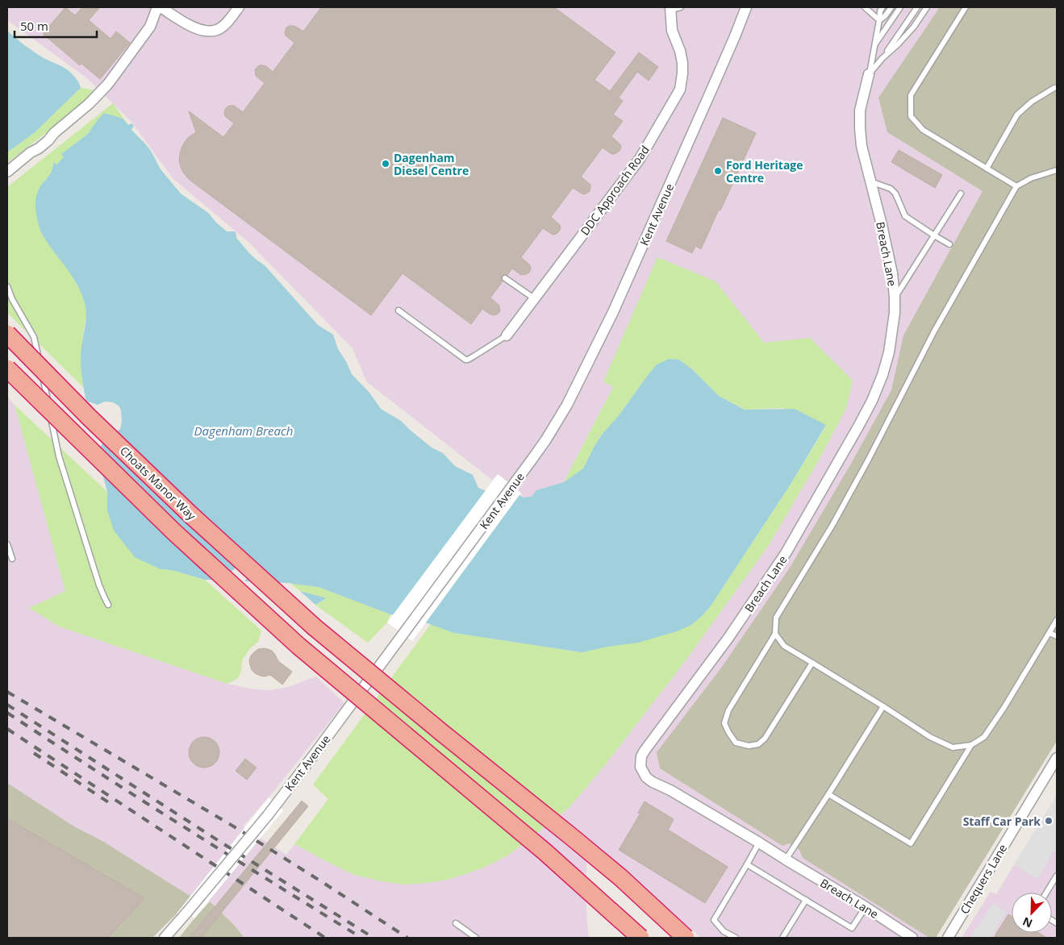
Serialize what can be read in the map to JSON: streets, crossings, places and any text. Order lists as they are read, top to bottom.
{
  "streets": {
    "highway": ["Choats Manor Way"],
    "street": [
      "DDC Approach Road",
      "Kent Avenue",
      "Breach Lane",
      "Chequers Lane"
    ]
  },
  "water": ["Dagenham Breach"],
  "places": ["Dagenham Diesel Centre", "Ford Heritage Centre", "Staff Car Park"],
  "scale_bar": "50 m",
  "north": "bottom left"
}
